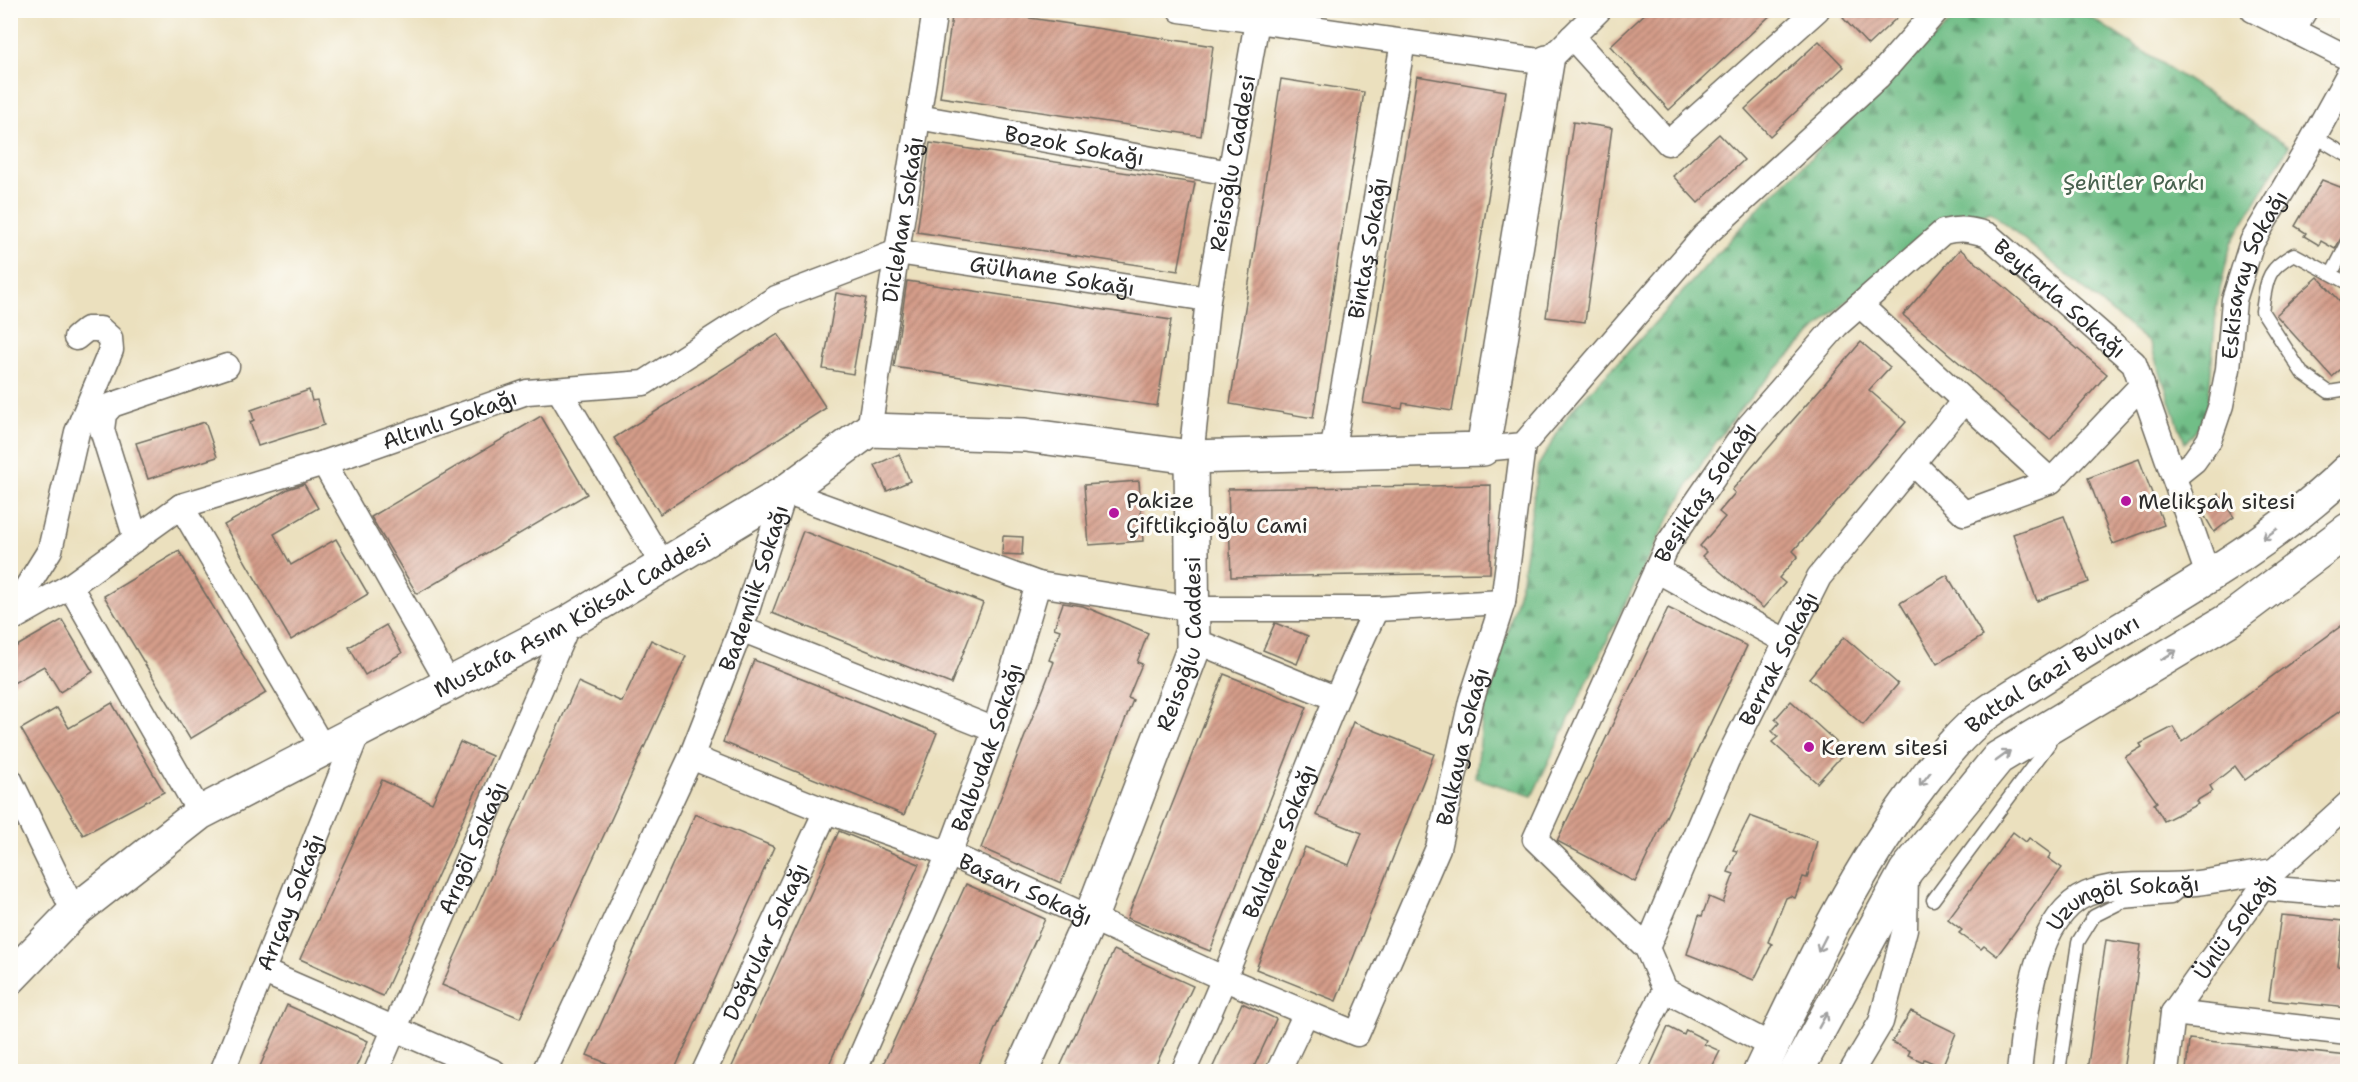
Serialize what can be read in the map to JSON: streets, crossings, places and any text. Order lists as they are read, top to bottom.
{
  "streets": {
    "street": [
      "Bozok Sokağı",
      "Reisoğlu Caddesi",
      "Diclehan Sokağı",
      "Bintaş Sokağı",
      "Gülhane Sokağı",
      "Eskisaray Sokağı",
      "Beytarla Sokağı",
      "Altınlı Sokağı",
      "Beşiktaş Sokağı",
      "Bademlik Sokağı",
      "Mustafa Asım Köksal Caddesi",
      "Berrak Sokağı",
      "Battal Gazi Bulvarı",
      "Balkaya Sokağı",
      "Balbudak Sokağı",
      "Balıdere Sokağı",
      "Arıgöl Sokağı",
      "Başarı Sokağı",
      "Arıçay Sokağı",
      "Uzungöl Sokağı",
      "Ünlü Sokağı",
      "Doğrular Sokağı"
    ]
  },
  "crossings": [
    ["Bozok Sokağı", "Reisoğlu Caddesi"],
    ["Bozok Sokağı", "Diclehan Sokağı"],
    ["Reisoğlu Caddesi", "Gülhane Sokağı"],
    ["Reisoğlu Caddesi", "Bademlik Sokağı"],
    ["Reisoğlu Caddesi", "Başarı Sokağı"],
    ["Diclehan Sokağı", "Gülhane Sokağı"],
    ["Diclehan Sokağı", "Altınlı Sokağı"],
    ["Diclehan Sokağı", "Mustafa Asım Köksal Caddesi"],
    ["Gülhane Sokağı", "Altınlı Sokağı"],
    ["Eskisaray Sokağı", "Beytarla Sokağı"],
    ["Beytarla Sokağı", "Beşiktaş Sokağı"],
    ["Beytarla Sokağı", "Battal Gazi Bulvarı"],
    ["Beşiktaş Sokağı", "Berrak Sokağı"],
    ["Bademlik Sokağı", "Mustafa Asım Köksal Caddesi"],
    ["Bademlik Sokağı", "Balbudak Sokağı"],
    ["Bademlik Sokağı", "Başarı Sokağı"],
    ["Mustafa Asım Köksal Caddesi", "Arıgöl Sokağı"],
    ["Mustafa Asım Köksal Caddesi", "Arıçay Sokağı"],
    ["Balkaya Sokağı", "Başarı Sokağı"],
    ["Balbudak Sokağı", "Başarı Sokağı"],
    ["Balıdere Sokağı", "Başarı Sokağı"],
    ["Başarı Sokağı", "Doğrular Sokağı"],
    ["Uzungöl Sokağı", "Ünlü Sokağı"]
  ],
  "parks": ["Şehitler Parkı"],
  "places": ["Melikşah sitesi", "Pakize Çiftlikçioğlu Cami", "Kerem sitesi"]
}
